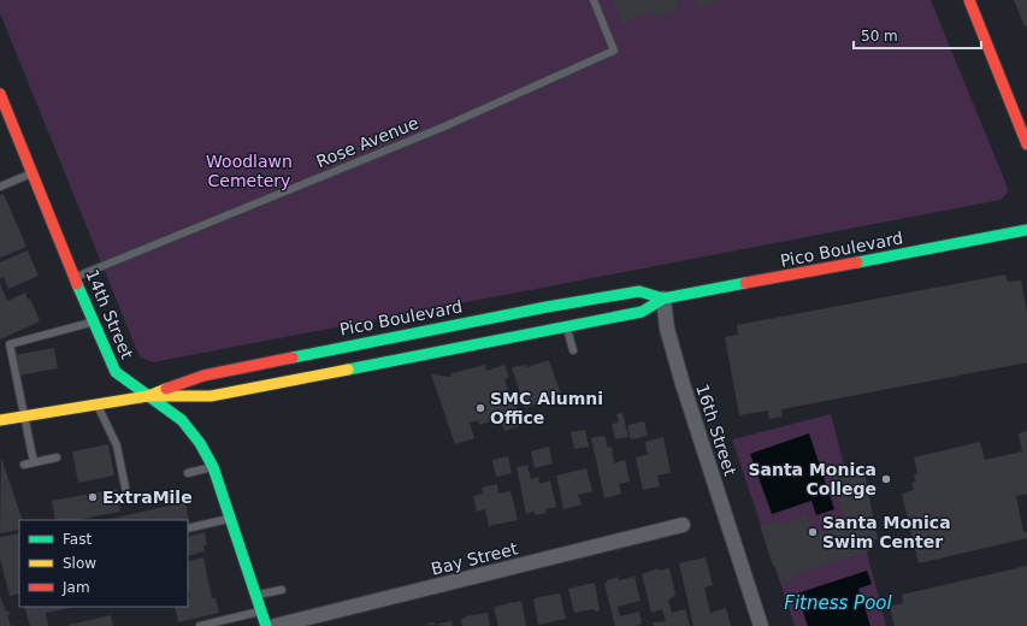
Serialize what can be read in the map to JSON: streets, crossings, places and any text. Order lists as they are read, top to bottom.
{
  "streets": {
    "main road": ["Pico Boulevard", "14th Street"],
    "street": ["16th Street", "Bay Street"],
    "lane": ["Rose Avenue"]
  },
  "crossings": [
    ["Rose Avenue", "14th Street"],
    ["Pico Boulevard", "14th Street"],
    ["Pico Boulevard", "16th Street"]
  ],
  "water": ["Fitness Pool"],
  "parks": ["Woodlawn Cemetery"],
  "places": [
    "SMC Alumni Office",
    "Santa Monica College",
    "ExtraMile",
    "Santa Monica Swim Center"
  ],
  "legend": ["Fast", "Slow", "Jam"],
  "scale_bar": "50 m"
}
